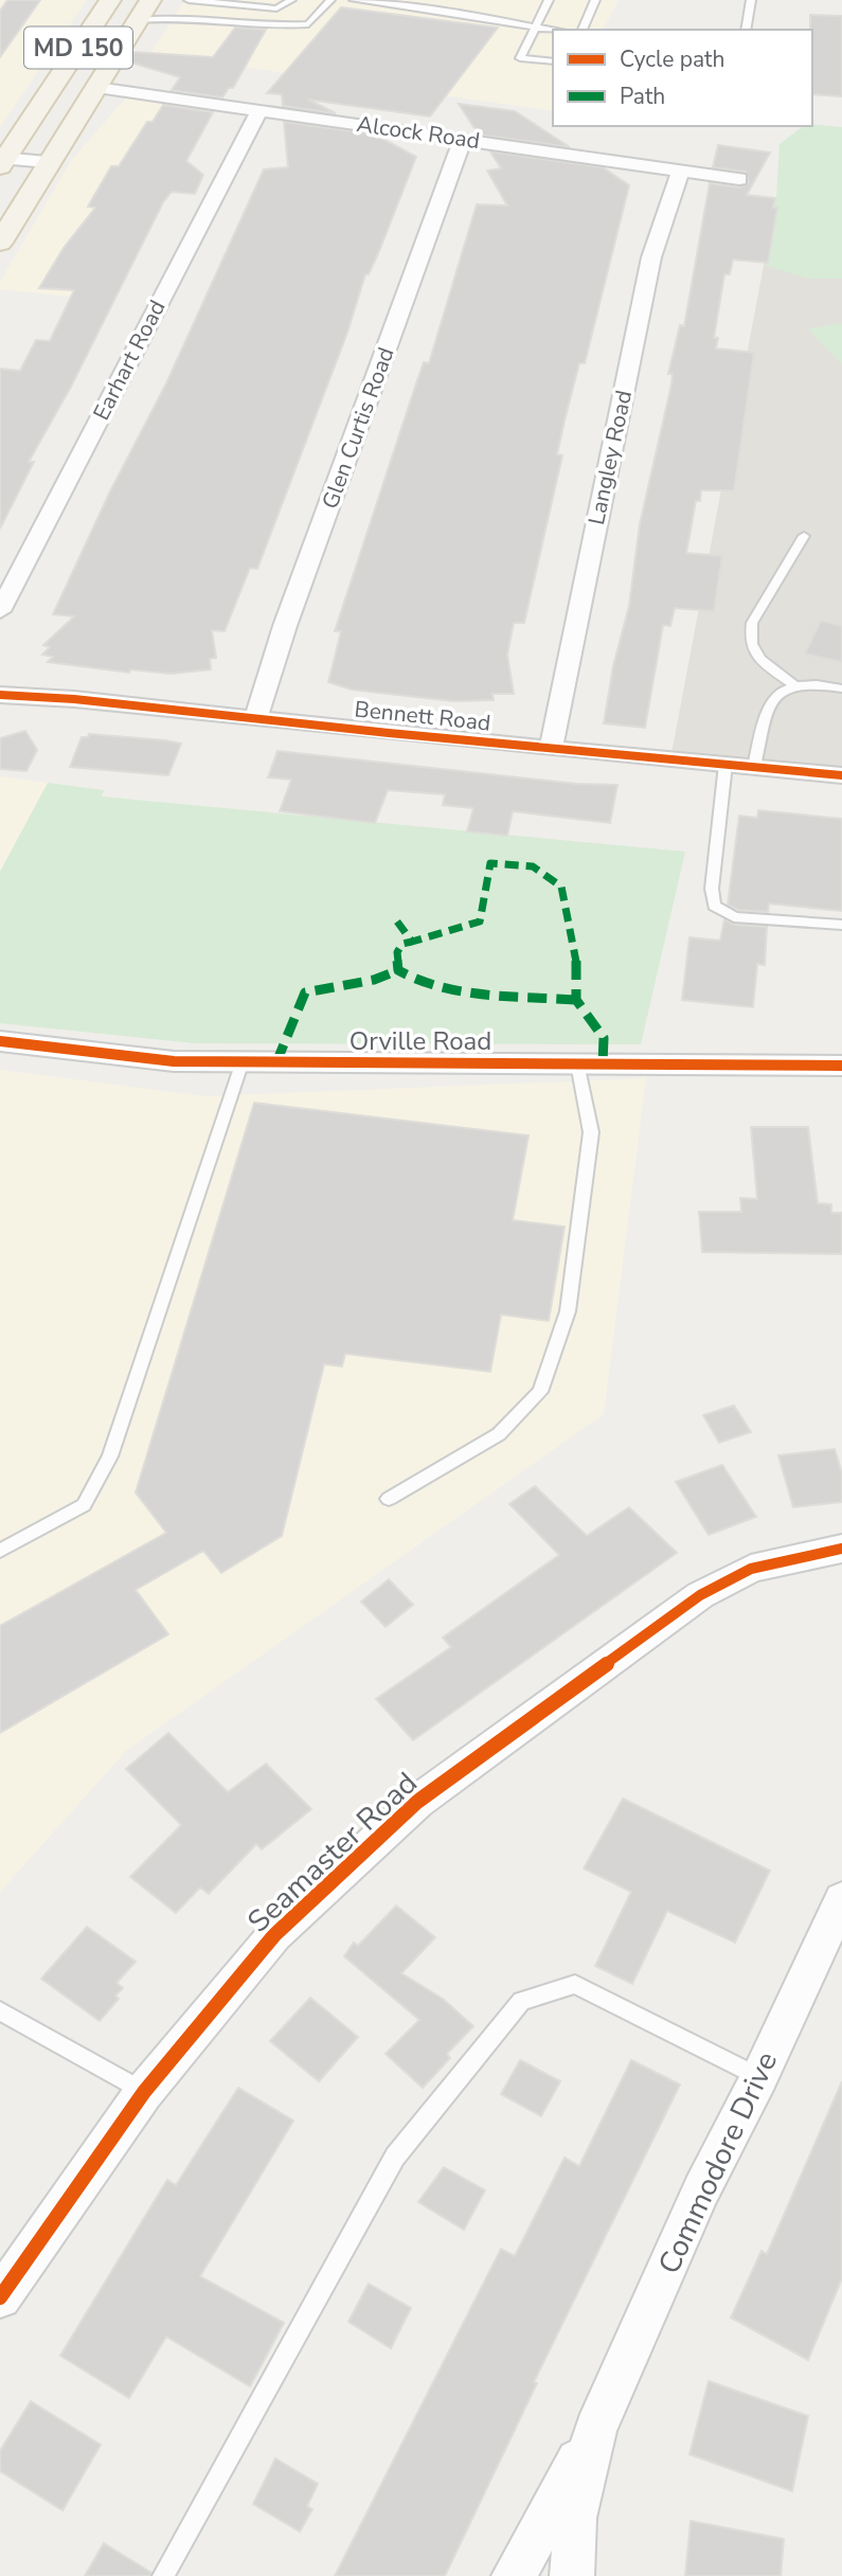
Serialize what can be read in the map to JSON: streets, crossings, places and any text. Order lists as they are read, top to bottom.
{
  "streets": {
    "main road": ["MD 150"],
    "street": [
      "Alcock Road",
      "Earhart Road",
      "Glen Curtis Road",
      "Langley Road",
      "Bennett Road",
      "Orville Road",
      "Seamaster Road",
      "Commodore Drive"
    ]
  },
  "crossings": [
    ["MD 150", "Alcock Road"],
    ["Alcock Road", "Earhart Road"],
    ["Alcock Road", "Glen Curtis Road"],
    ["Alcock Road", "Langley Road"],
    ["Glen Curtis Road", "Bennett Road"],
    ["Langley Road", "Bennett Road"]
  ],
  "legend": ["Cycle path", "Path"]
}
